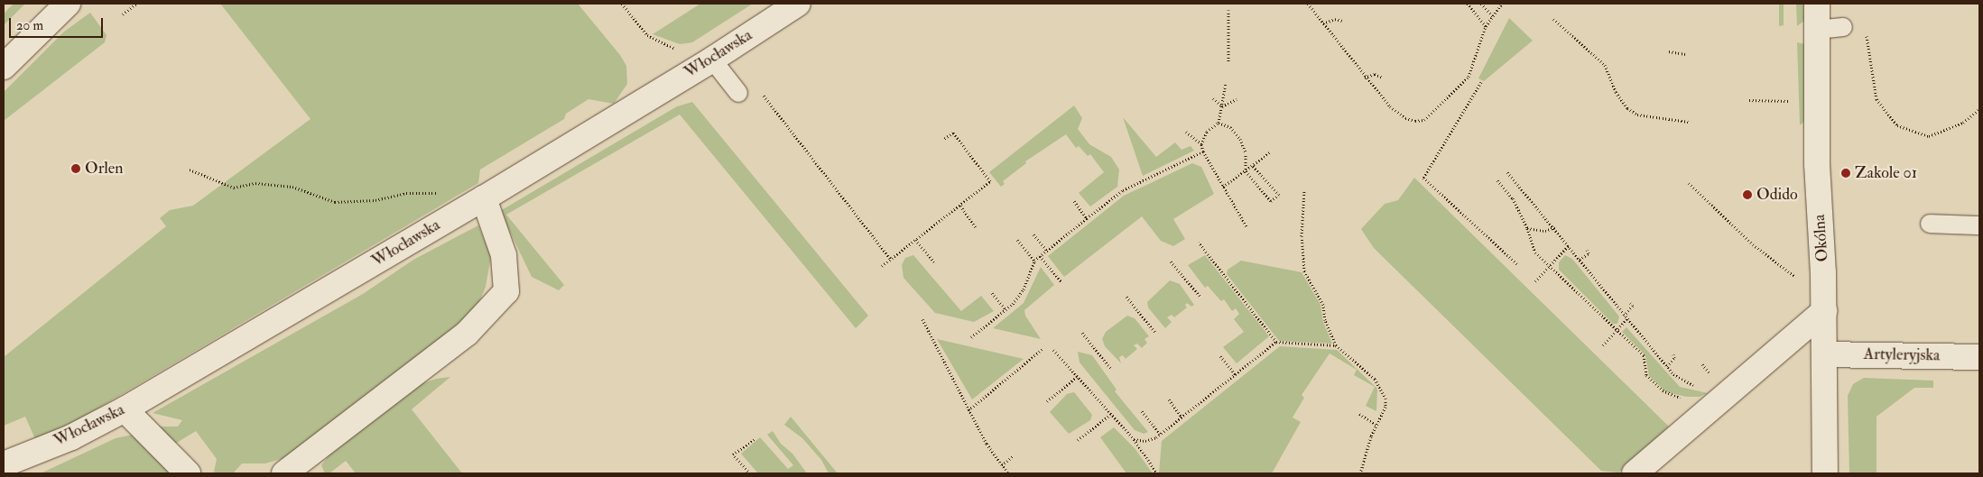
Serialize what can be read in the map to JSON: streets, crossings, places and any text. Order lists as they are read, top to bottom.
{
  "streets": {
    "street": ["Włocławska", "Okólna", "Artyleryjska"]
  },
  "crossings": [
    ["Okólna", "Artyleryjska"]
  ],
  "places": ["Orlen", "Zakole 01", "Odido"],
  "scale_bar": "20 m"
}
